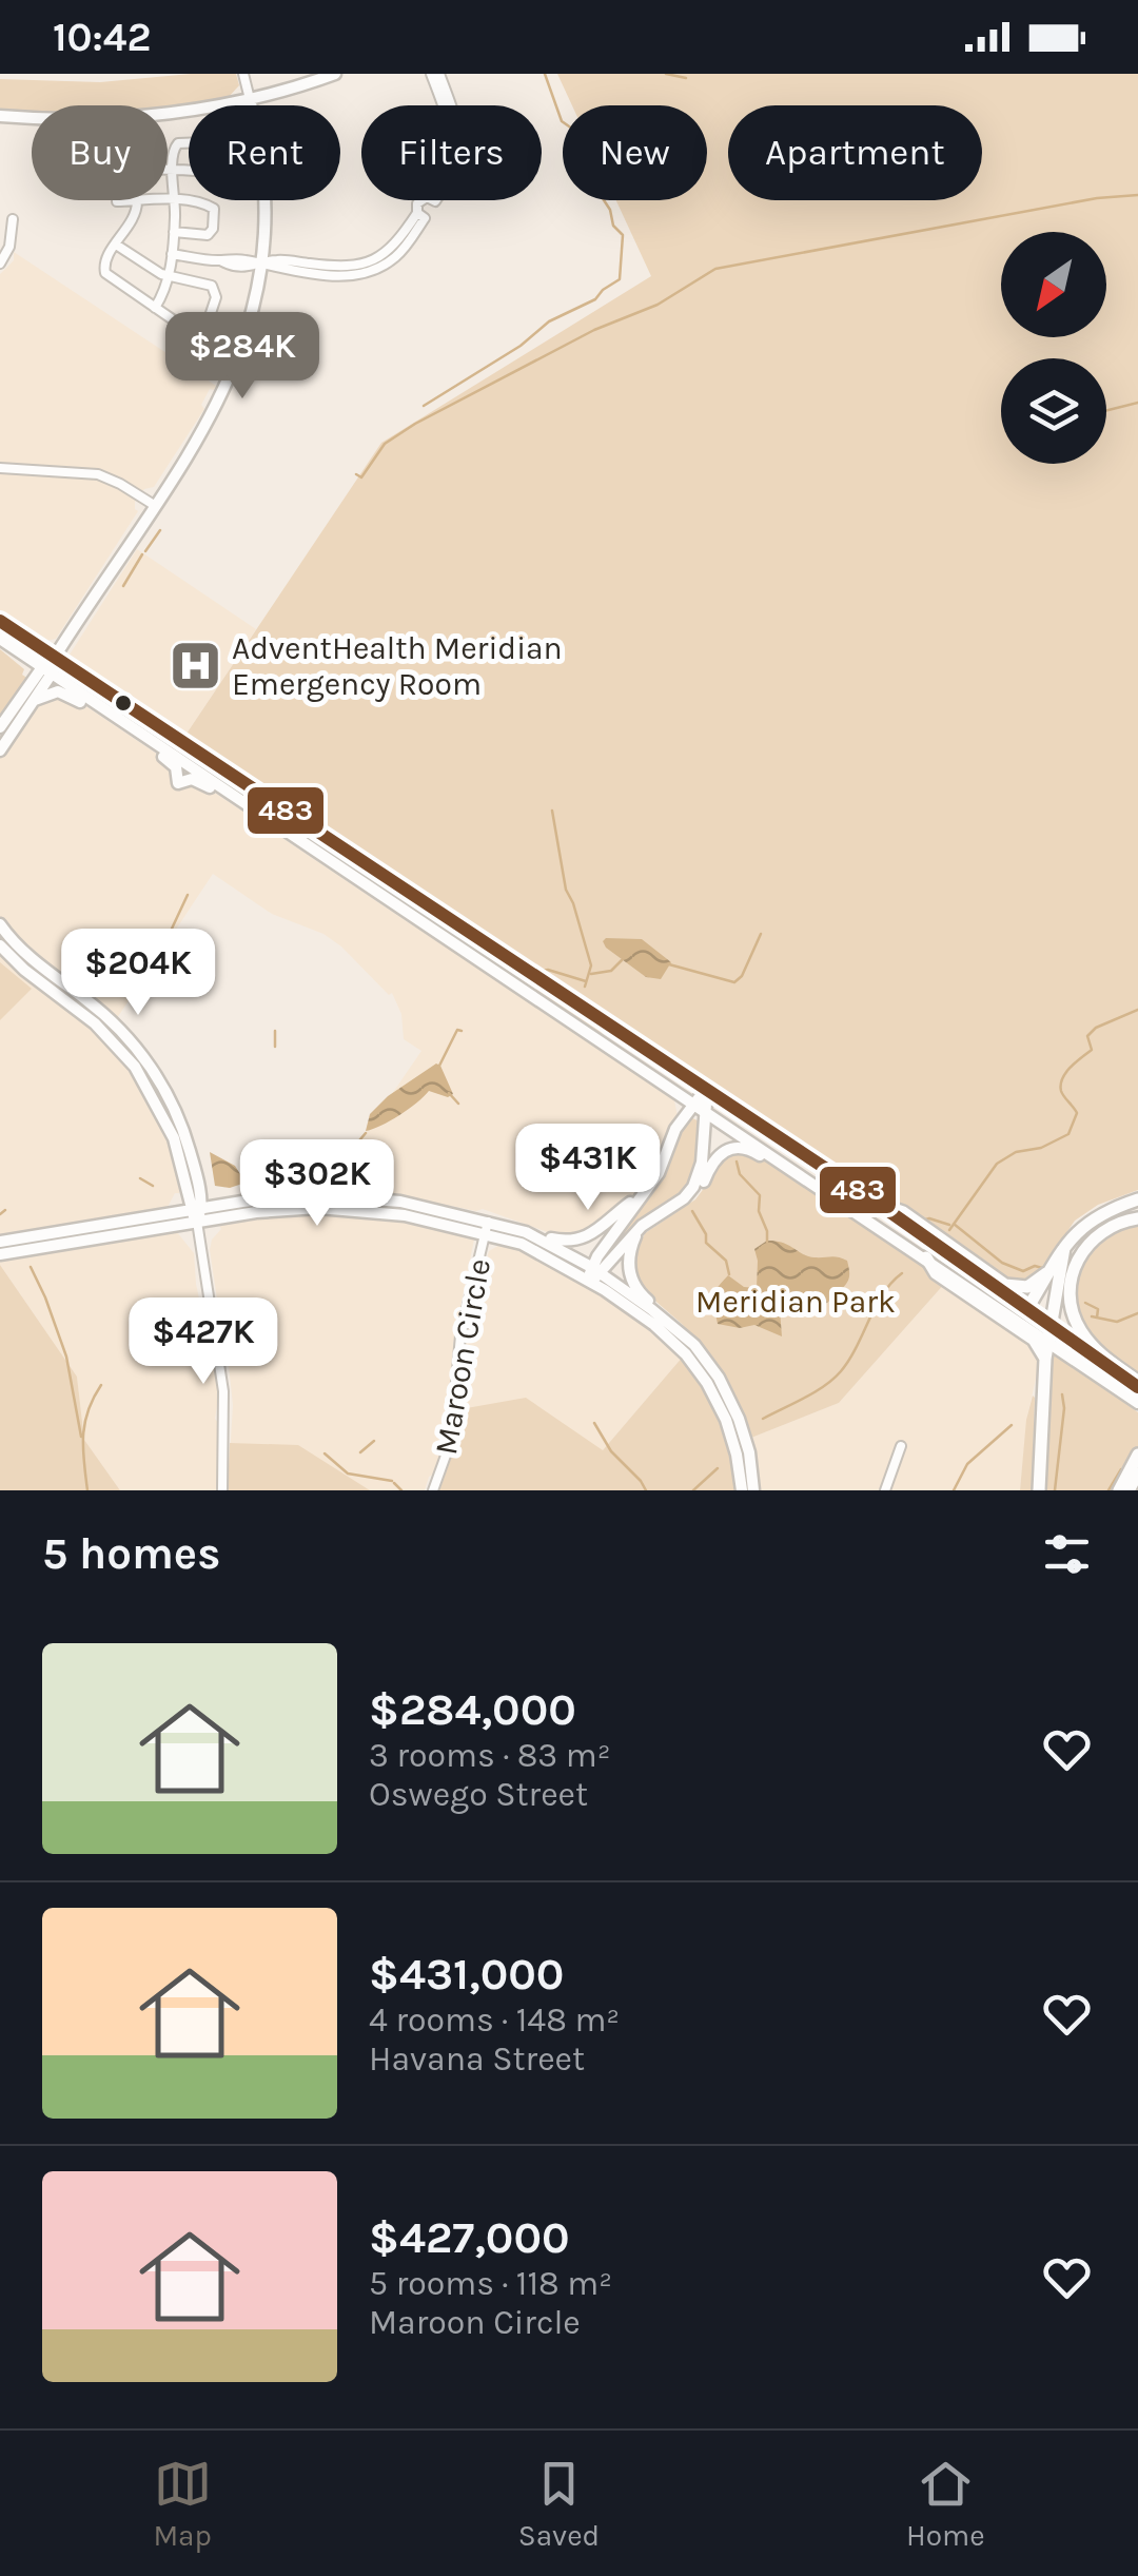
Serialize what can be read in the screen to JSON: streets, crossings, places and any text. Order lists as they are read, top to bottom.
{
  "streets": {
    "street": ["Maroon Circle"]
  },
  "parks": ["Meridian Park"],
  "places": {
    "hospital": ["AdventHealth Meridian Emergency Room"]
  },
  "lines": ["transit line 483"],
  "north": "bottom left",
  "page": {
    "status": "10:42",
    "chip": [
      "Buy",
      "Rent",
      "Filters",
      "New",
      "Apartment"
    ],
    "price": [
      "$284K",
      "$204K",
      "$431K",
      "$302K",
      "$427K"
    ],
    "heading": "5 homes",
    "list": [
      {
        "name": "$284,000",
        "note": "3 rooms · 83 m² · Oswego Street"
      },
      {
        "name": "$431,000",
        "note": "4 rooms · 148 m² · Havana Street"
      },
      {
        "name": "$427,000",
        "note": "5 rooms · 118 m² · Maroon Circle"
      }
    ],
    "tabs": ["Map", "Saved", "Home"]
  }
}
